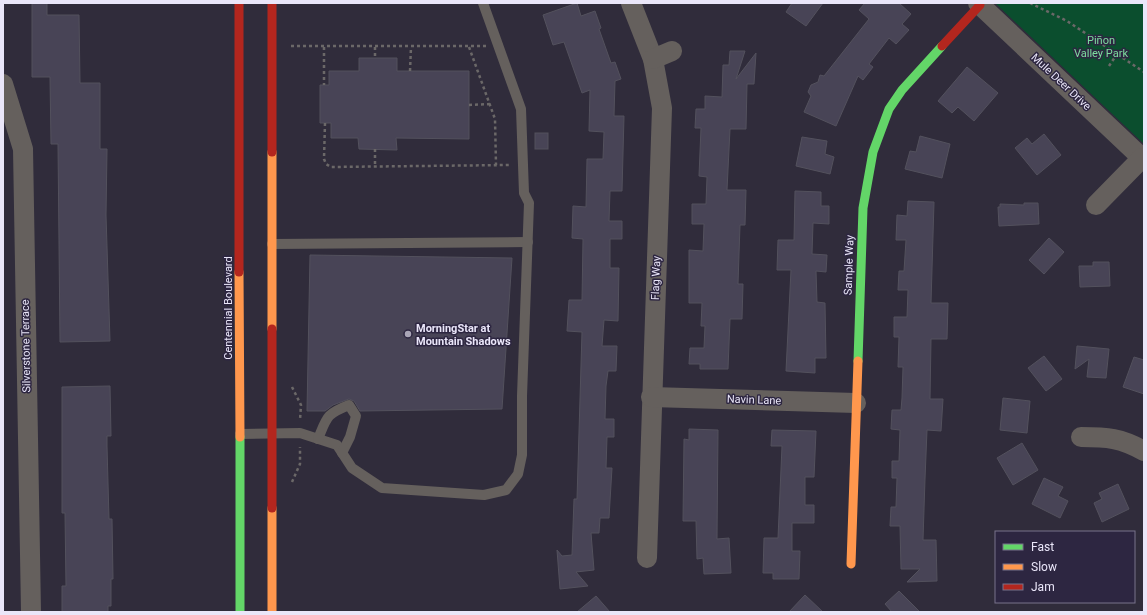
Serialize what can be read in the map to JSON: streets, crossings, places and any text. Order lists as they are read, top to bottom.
{
  "streets": {
    "main road": ["Sample Way", "Centennial Boulevard"],
    "street": [
      "Mule Deer Drive",
      "Flag Way",
      "Silverstone Terrace",
      "Navin Lane"
    ]
  },
  "crossings": [
    ["Mule Deer Drive", "Sample Way"],
    ["Sample Way", "Navin Lane"],
    ["Flag Way", "Navin Lane"]
  ],
  "parks": ["Piñon Valley Park"],
  "places": ["MorningStar at Mountain Shadows"],
  "legend": ["Fast", "Slow", "Jam"]
}
